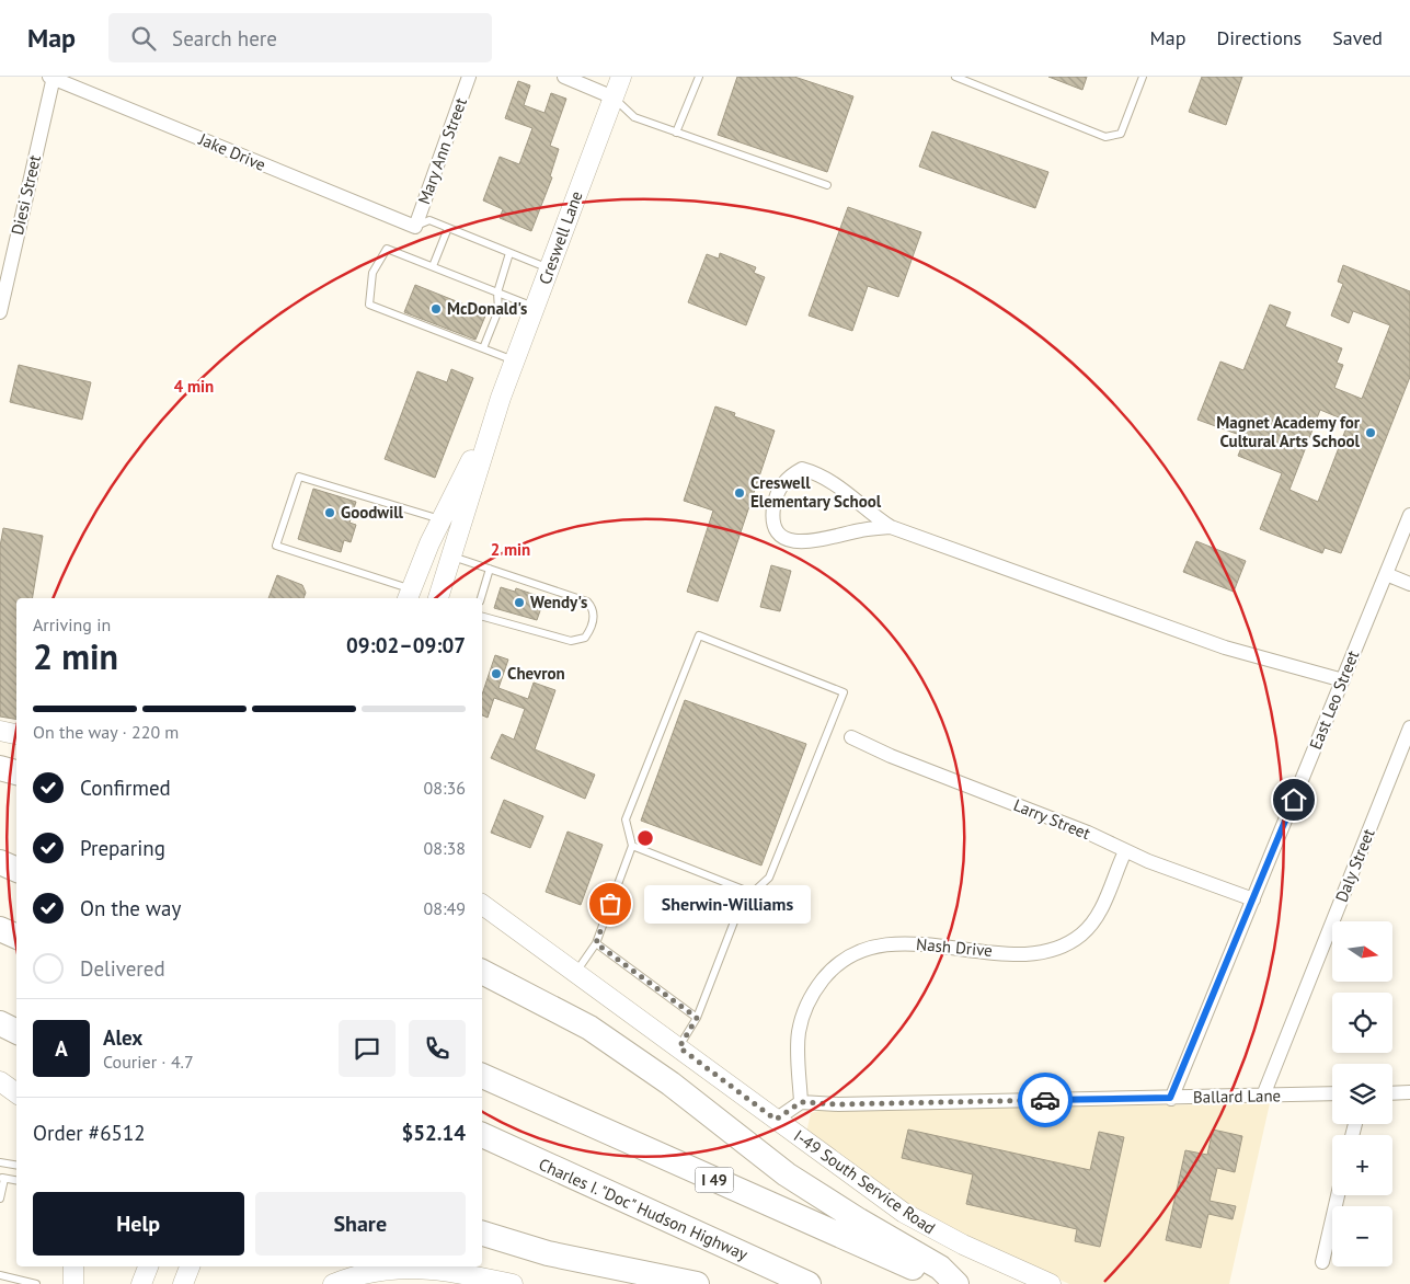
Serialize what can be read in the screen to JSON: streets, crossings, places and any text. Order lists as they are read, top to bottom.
{
  "streets": {
    "highway": ["I 49", "Charles I. \"Doc\" Hudson Highway"],
    "street": [
      "Mary Ann Street",
      "Jake Drive",
      "Diesi Street",
      "Creswell Lane",
      "East Leo Street",
      "Larry Street",
      "Daly Street",
      "Nash Drive",
      "Ballard Lane",
      "I-49 South Service Road"
    ]
  },
  "crossings": [
    ["Mary Ann Street", "Jake Drive"],
    ["Jake Drive", "Diesi Street"],
    ["East Leo Street", "Larry Street"],
    ["East Leo Street", "Ballard Lane"],
    ["Larry Street", "Nash Drive"],
    ["Daly Street", "Ballard Lane"],
    ["Nash Drive", "Ballard Lane"]
  ],
  "places": [
    "McDonald's",
    "Magnet Academy for Cultural Arts School",
    "Creswell Elementary School",
    "Goodwill",
    "Wendy's",
    "Chevron",
    "Sherwin-Williams"
  ],
  "north": "right",
  "page": {
    "header": "Map",
    "search": "Search here",
    "nav": ["Map", "Directions", "Saved"],
    "heading": ["2 min", "Arriving in", "09:02–09:07"],
    "panel": [
      "Alex",
      "Courier · 4.7",
      "Order #6512",
      "$52.14"
    ],
    "bar": "On the way · 220 m",
    "list": [
      ["Confirmed", "08:36"],
      ["Preparing", "08:38"],
      ["On the way", "08:49"],
      "Delivered"
    ],
    "bubble": "Sherwin-Williams",
    "map_buttons": ["+", "−"],
    "round": "A",
    "buttons": ["Help", "Share"]
  },
  "rings": ["4 min", "2 min"]
}
